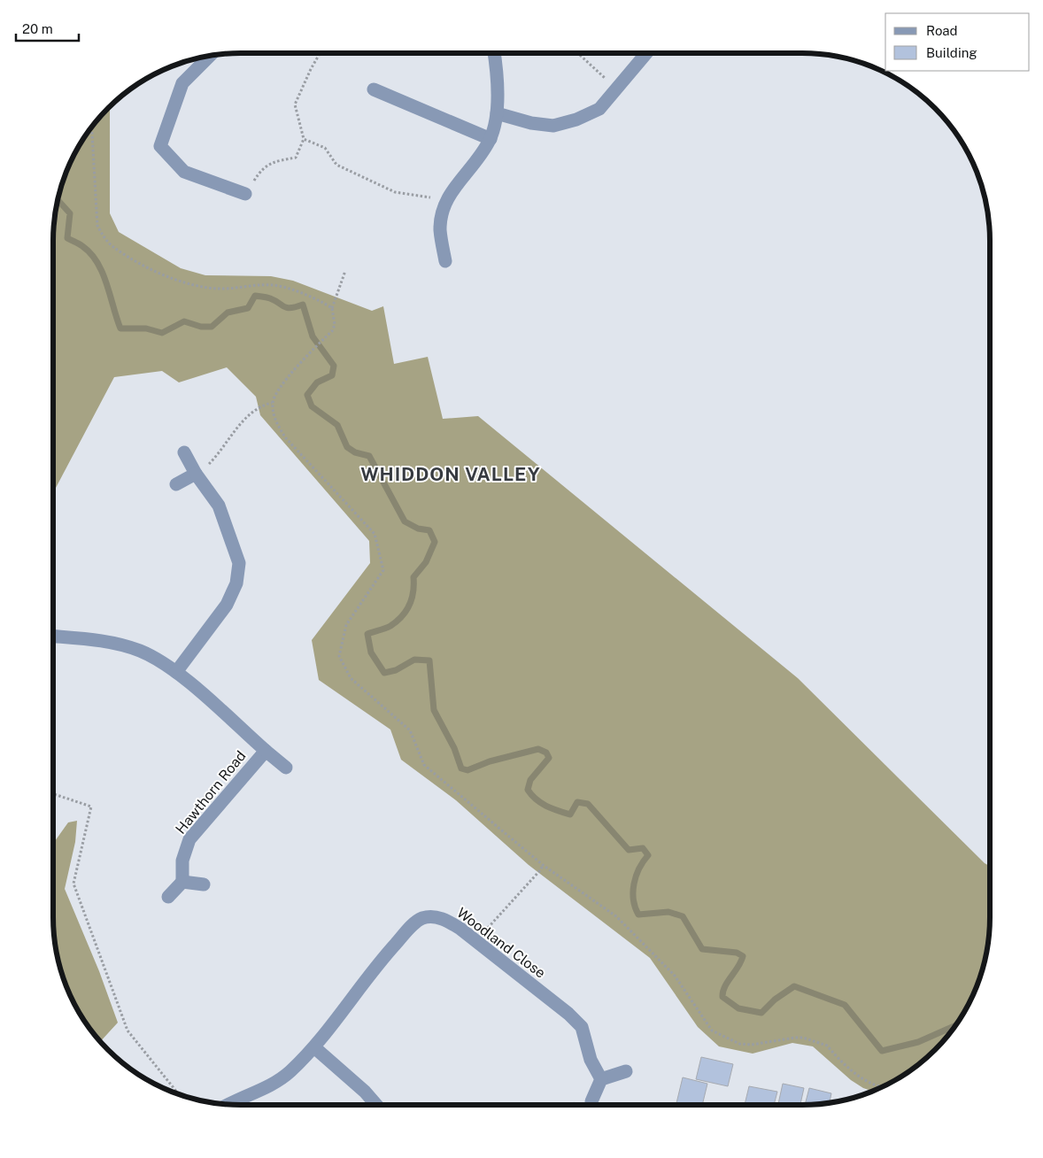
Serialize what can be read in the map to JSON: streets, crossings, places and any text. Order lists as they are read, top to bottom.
{
  "streets": {
    "street": ["Hawthorn Road", "Woodland Close"]
  },
  "districts": ["WHIDDON VALLEY"],
  "legend": ["Road", "Building"],
  "scale_bar": "20 m"
}
